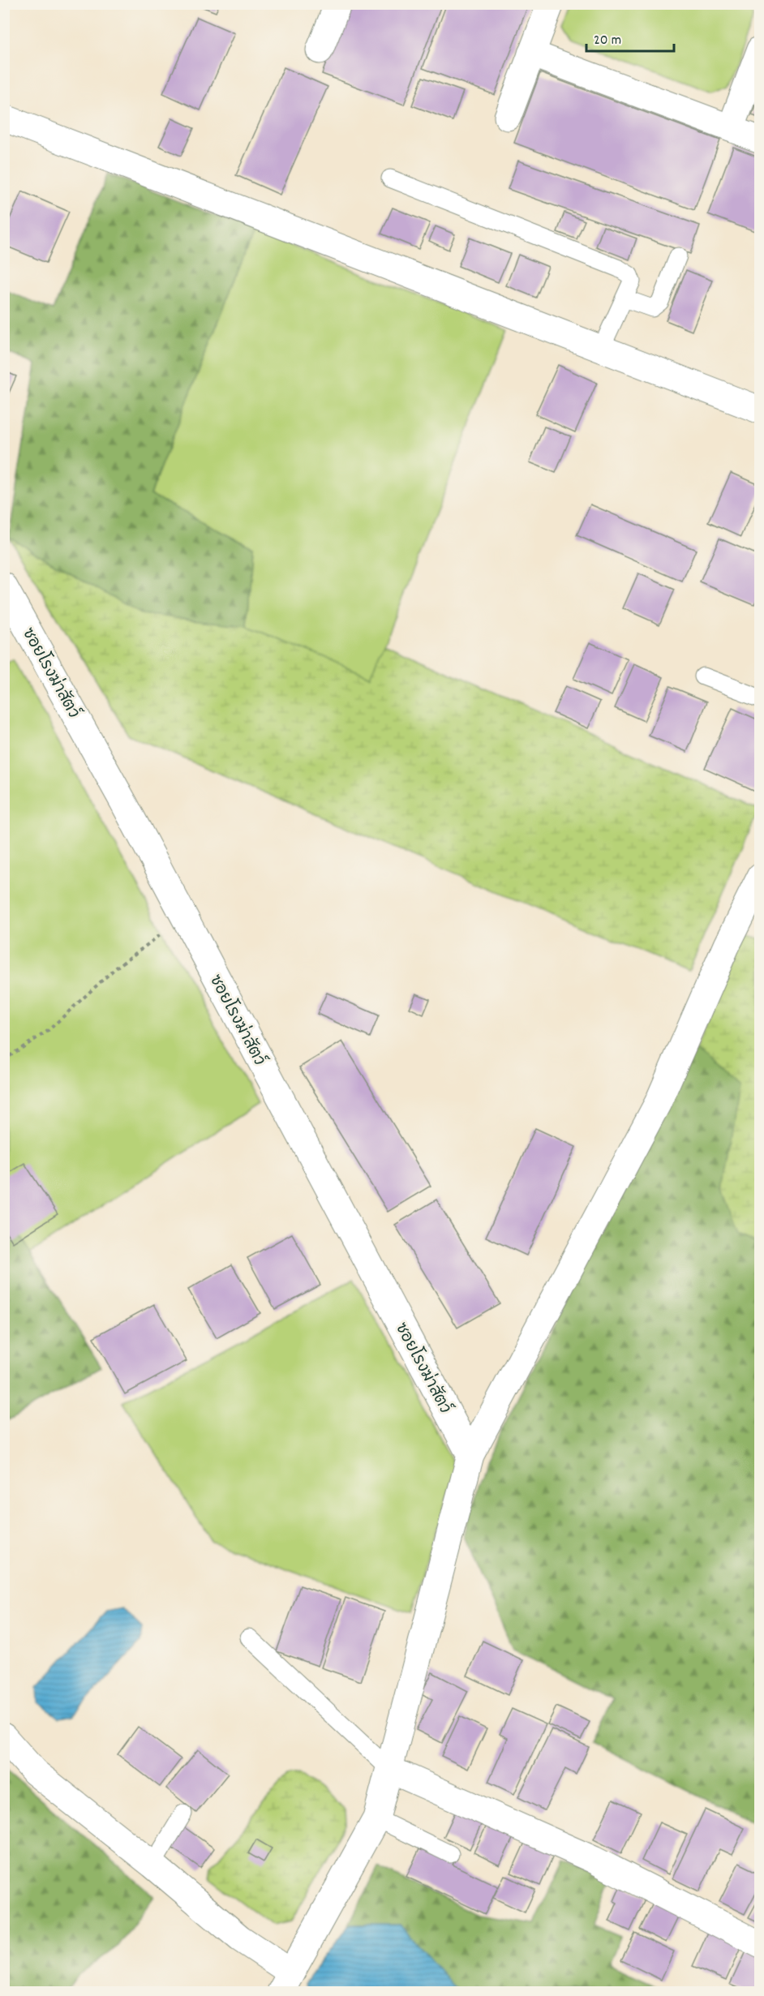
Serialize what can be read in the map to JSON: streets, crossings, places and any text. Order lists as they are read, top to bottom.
{
  "streets": {
    "street": ["ซอยโรงฆ่าสัตว์"]
  },
  "scale_bar": "20 m"
}
